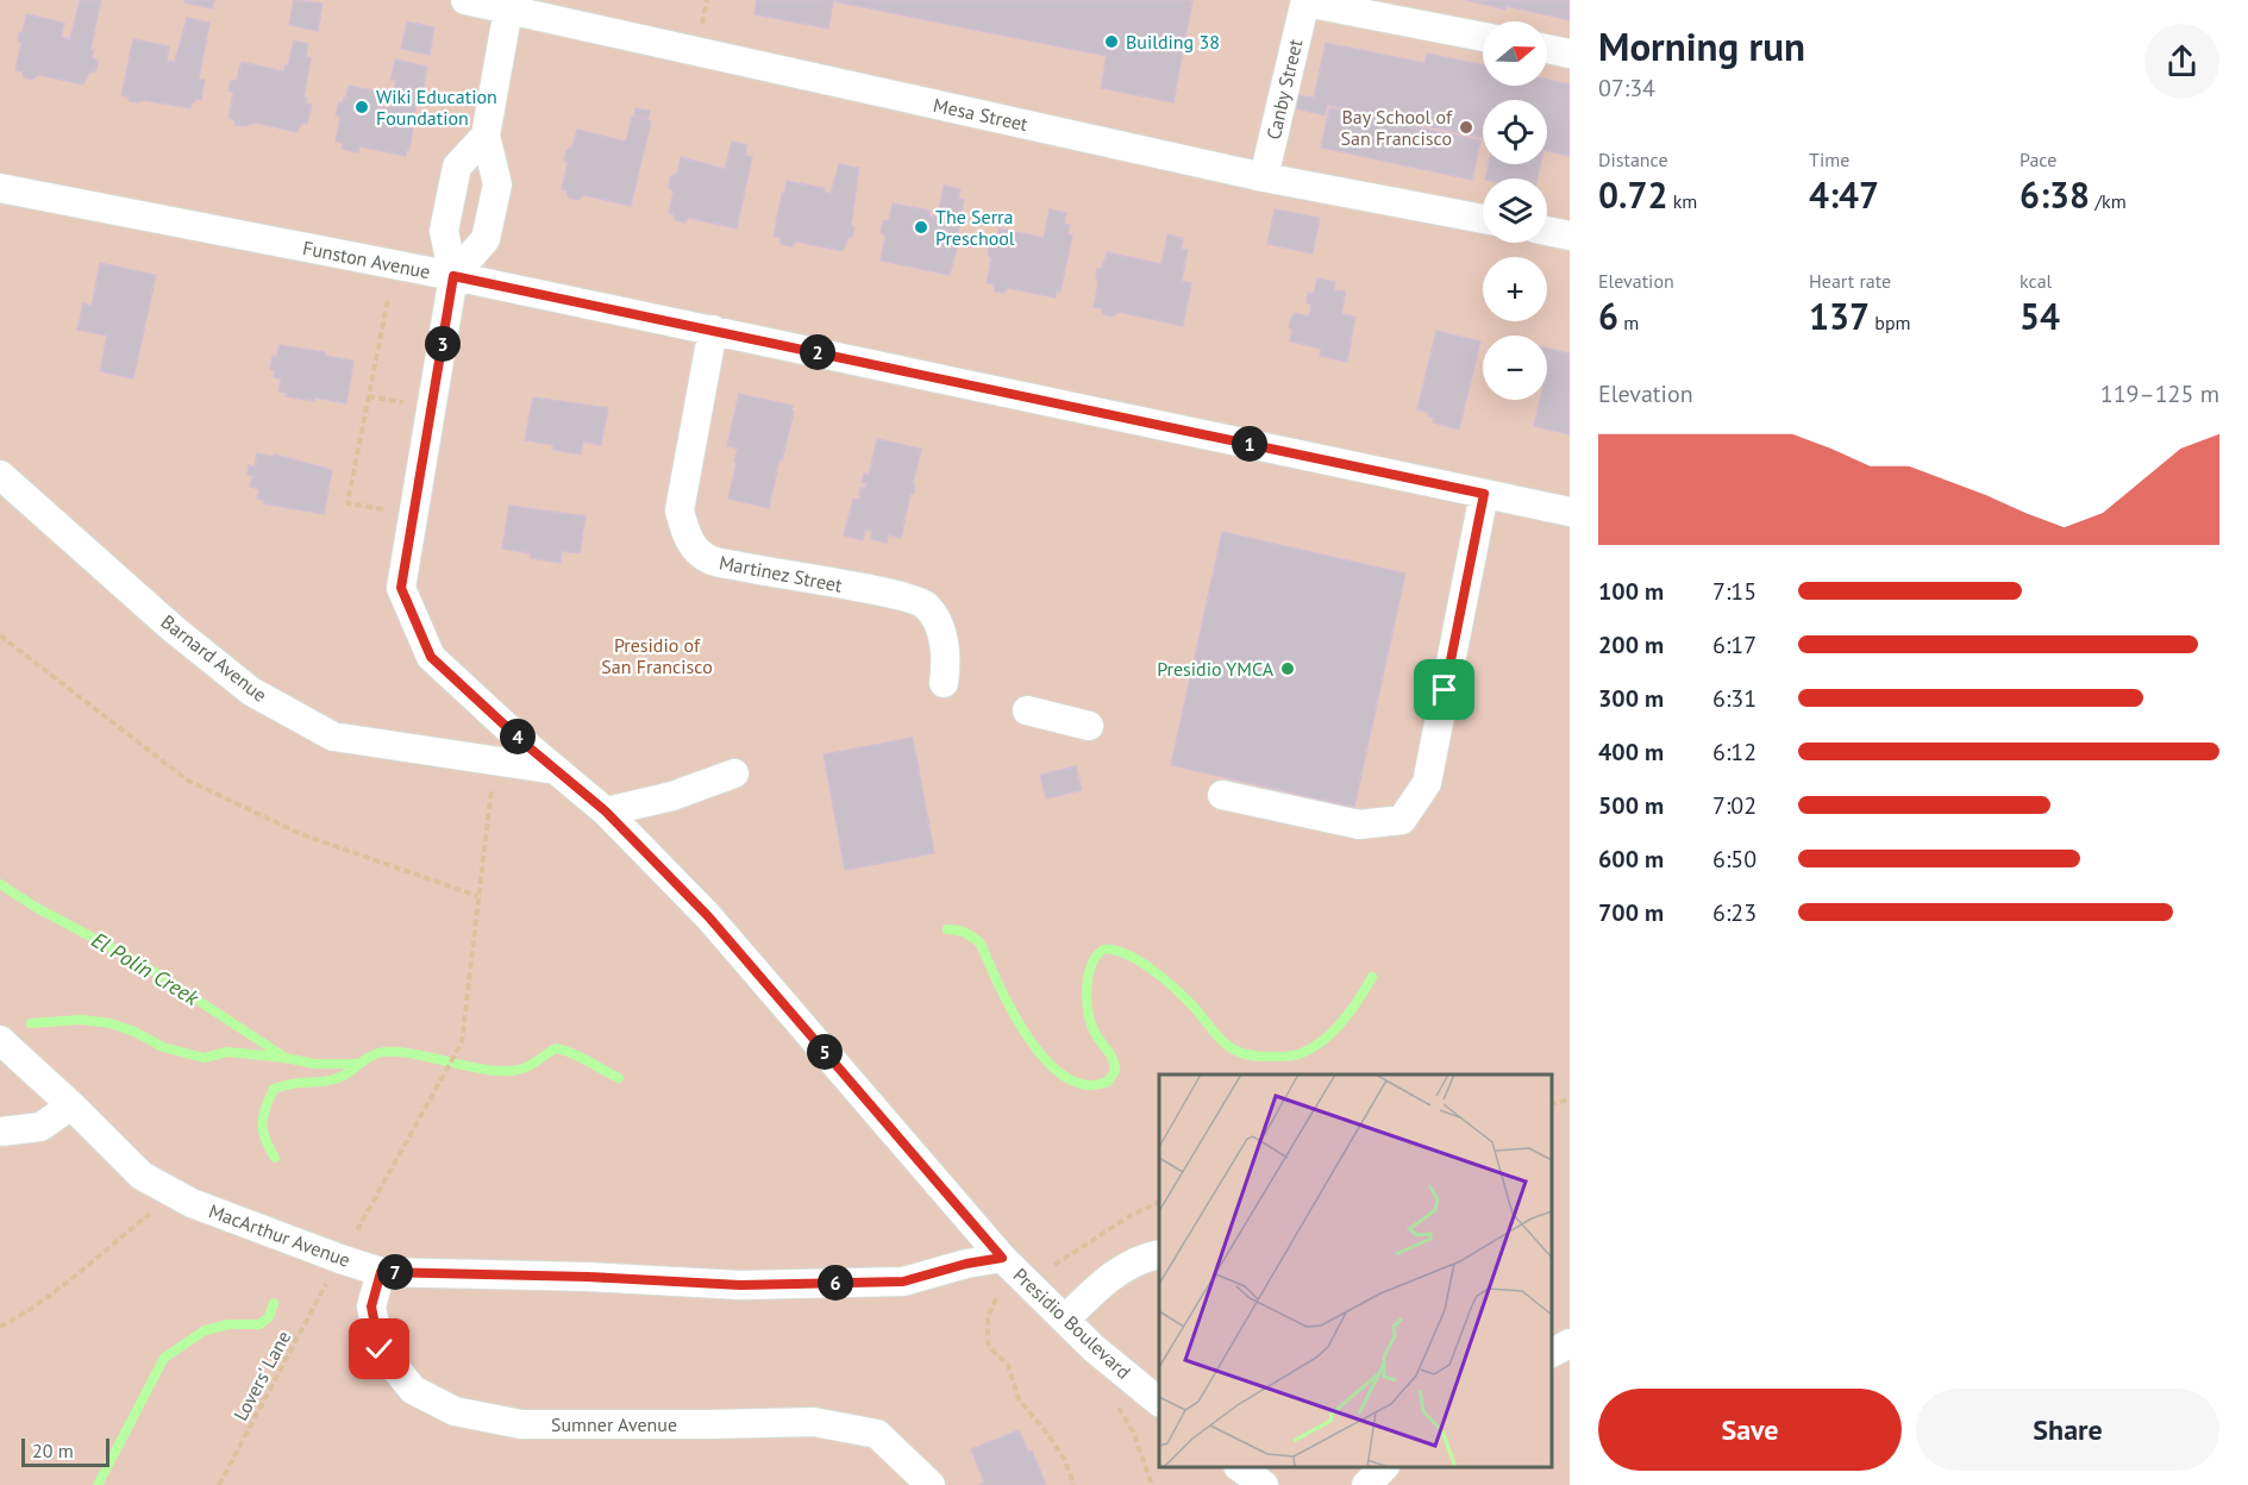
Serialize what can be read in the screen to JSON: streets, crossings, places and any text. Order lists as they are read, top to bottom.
{
  "streets": {
    "street": [
      "Canby Street",
      "Mesa Street",
      "Funston Avenue",
      "Martinez Street",
      "Barnard Avenue",
      "MacArthur Avenue",
      "Presidio Boulevard",
      "Sumner Avenue"
    ],
    "path": ["Lovers' Lane"]
  },
  "crossings": [
    ["Canby Street", "Mesa Street"],
    ["Funston Avenue", "Martinez Street"],
    ["Funston Avenue", "Presidio Boulevard"],
    ["Barnard Avenue", "Presidio Boulevard"],
    ["MacArthur Avenue", "Presidio Boulevard"],
    ["MacArthur Avenue", "Sumner Avenue"]
  ],
  "water": ["El Polín Creek"],
  "parks": ["Presidio of San Francisco"],
  "places": [
    "Building 38",
    "Wiki Education Foundation",
    "Bay School of San Francisco",
    "The Serra Preschool",
    "Presidio YMCA"
  ],
  "scale_bar": "20 m",
  "north": "right",
  "page": {
    "heading": ["Morning run", "07:34"],
    "map_buttons": ["+", "−"],
    "stats": [
      ["Distance", "0.72 km"],
      ["Time", "4:47"],
      ["Pace", "6:38 /km"],
      ["Elevation", "6 m"],
      ["Heart rate", "137 bpm"],
      ["kcal", "54"]
    ],
    "pins": [
      "3",
      "2",
      "1",
      "4",
      "5",
      "7",
      "6"
    ],
    "chart": ["Elevation", "119–125 m"],
    "list": [
      {
        "name": "100 m",
        "note": "7:15"
      },
      {
        "name": "200 m",
        "note": "6:17"
      },
      {
        "name": "300 m",
        "note": "6:31"
      },
      {
        "name": "400 m",
        "note": "6:12"
      },
      {
        "name": "500 m",
        "note": "7:02"
      },
      {
        "name": "600 m",
        "note": "6:50"
      },
      {
        "name": "700 m",
        "note": "6:23"
      }
    ],
    "buttons": ["Save", "Share"],
    "scale": "20 m"
  }
}
